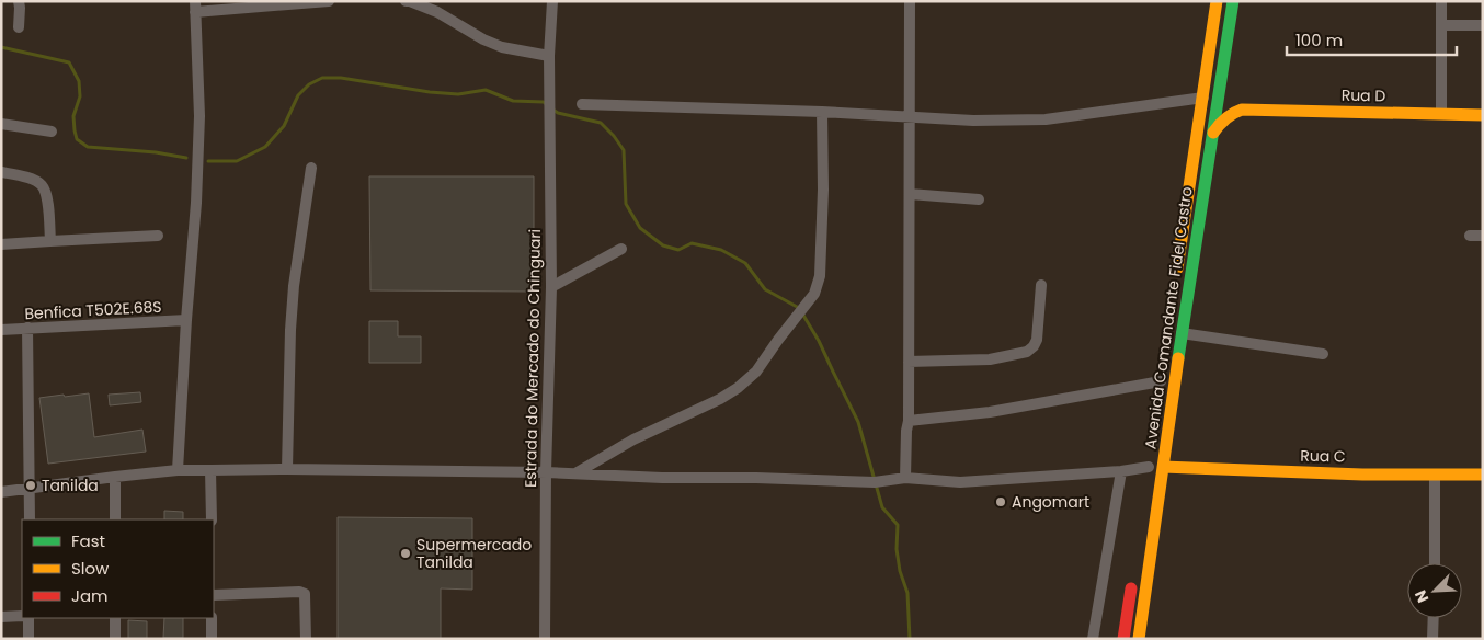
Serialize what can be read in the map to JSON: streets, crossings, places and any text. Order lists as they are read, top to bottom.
{
  "streets": {
    "main road": ["Rua D", "Avenida Comandante Fidel Castro", "Rua C"],
    "street": ["Benfica T502E.68S", "Estrada do Mercado do Chinguari"]
  },
  "crossings": [
    ["Rua D", "Avenida Comandante Fidel Castro"],
    ["Avenida Comandante Fidel Castro", "Rua C"]
  ],
  "places": ["Tanilda", "Angomart", "Supermercado Tanilda"],
  "legend": ["Fast", "Slow", "Jam"],
  "scale_bar": "100 m",
  "north": "bottom left"
}
